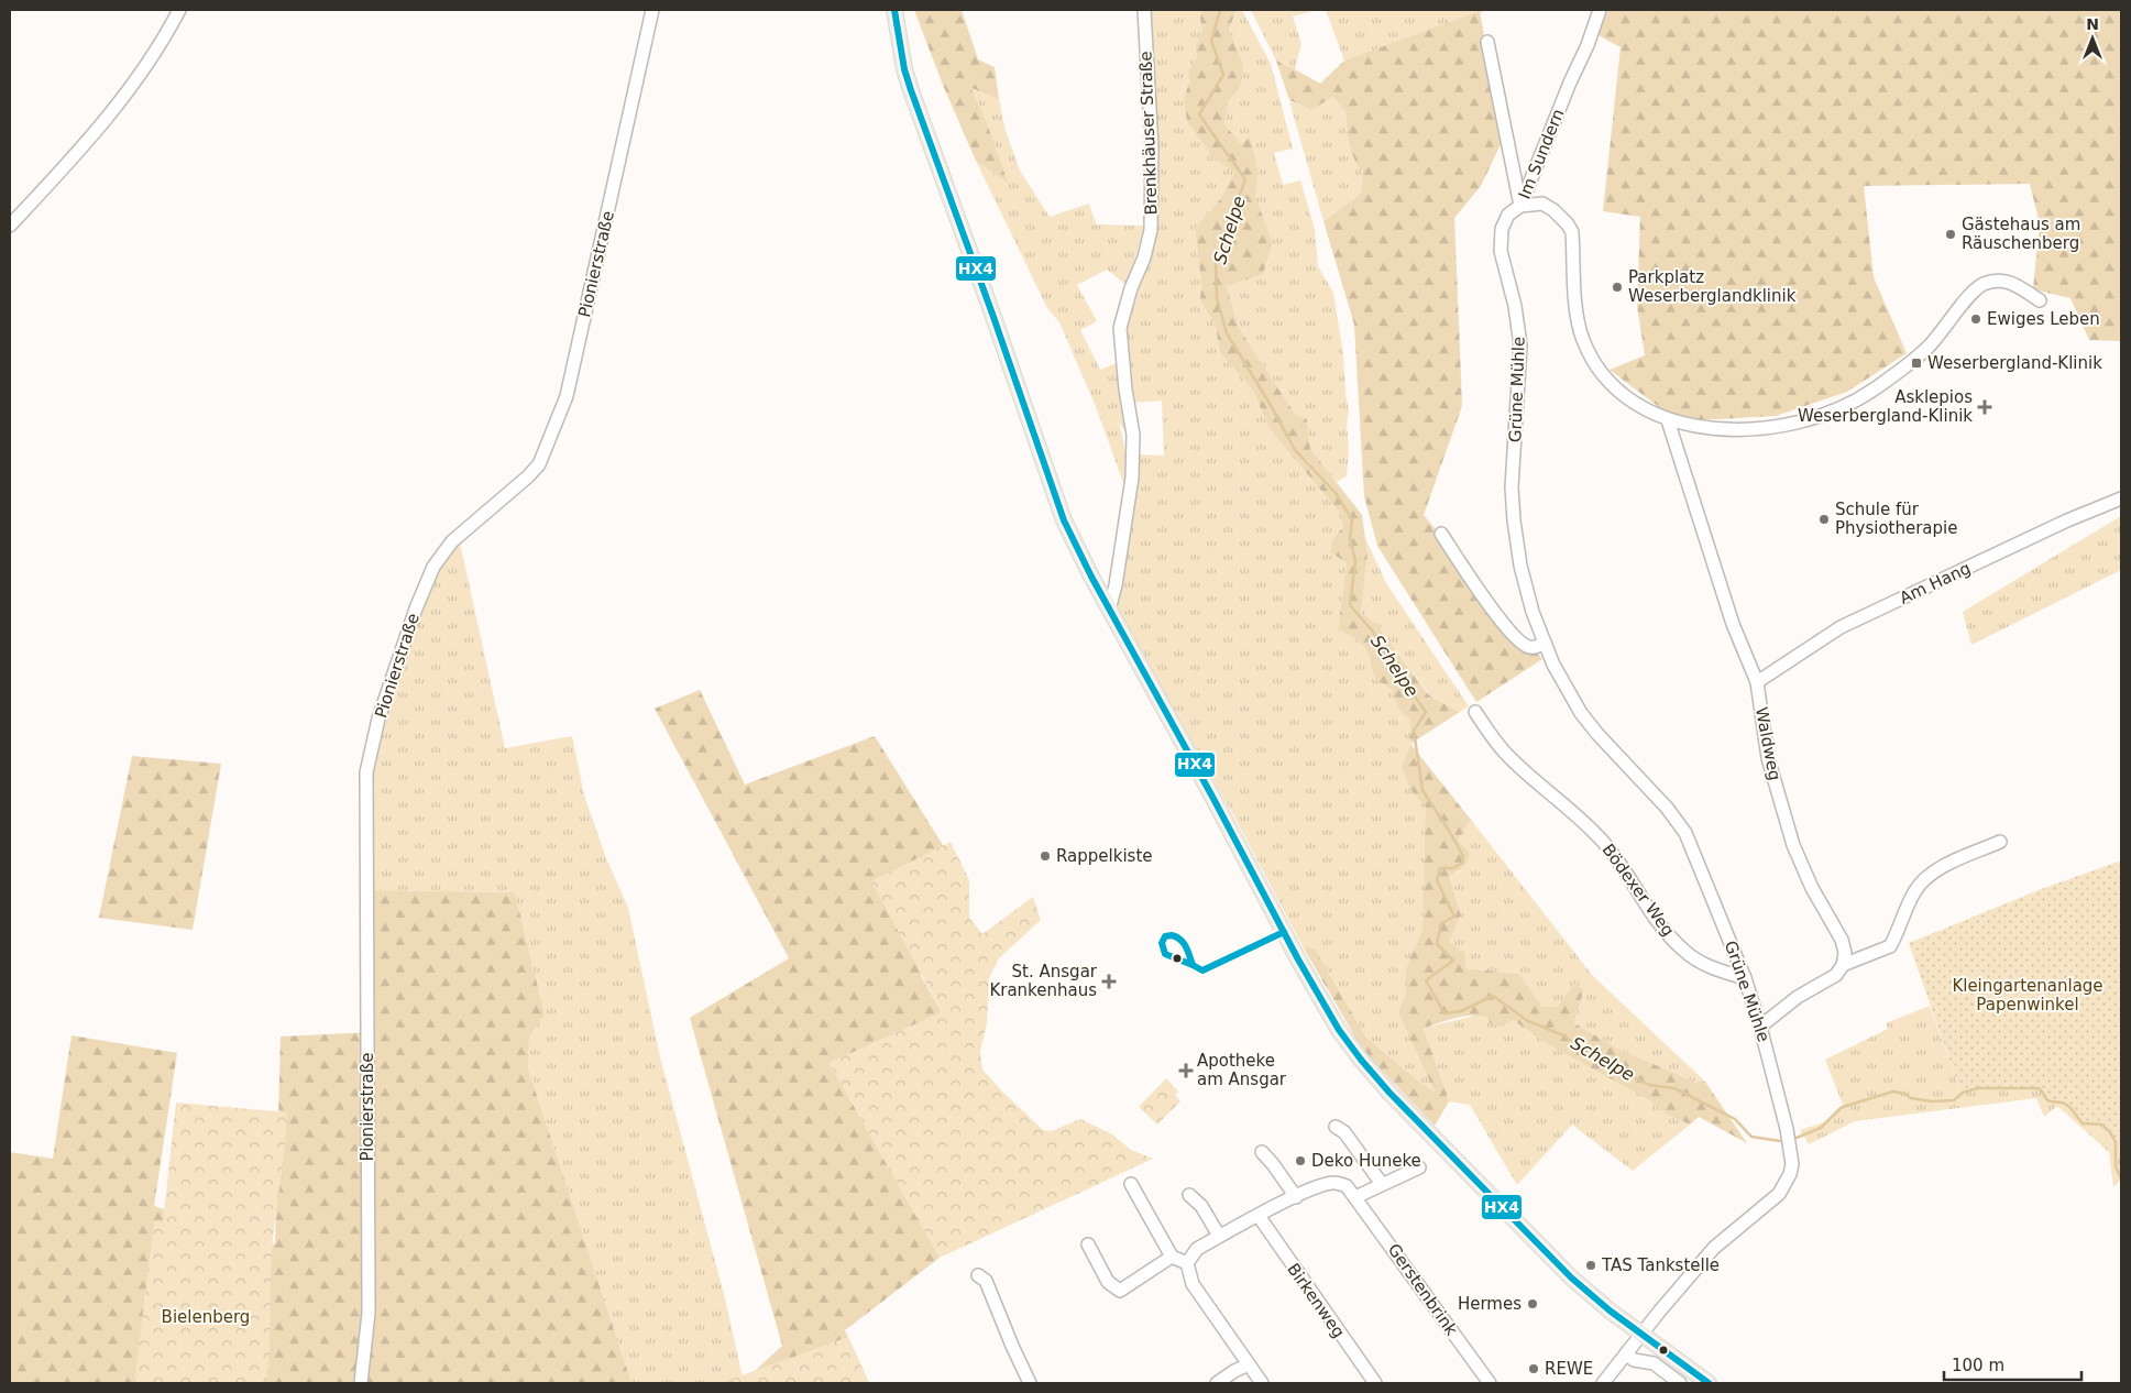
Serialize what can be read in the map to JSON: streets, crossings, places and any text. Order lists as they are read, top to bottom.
{
  "streets": {
    "street": [
      "Brenkhäuser Straße",
      "Im Sundern",
      "Pionierstraße",
      "Grüne Mühle",
      "Am Hang",
      "Waldweg",
      "Bödexer Weg",
      "Gerstenbrink",
      "Birkenweg"
    ]
  },
  "crossings": [
    ["Im Sundern", "Grüne Mühle"],
    ["Grüne Mühle", "Bödexer Weg"],
    ["Am Hang", "Waldweg"],
    ["Gerstenbrink", "Birkenweg"]
  ],
  "water": ["Schelpe"],
  "parks": ["Kleingartenanlage Papenwinkel", "Bielenberg"],
  "places": {
    "other": [
      "Gästehaus am Räuschenberg",
      "Parkplatz Weserberglandklinik",
      "Ewiges Leben",
      "Schule für Physiotherapie",
      "Rappelkiste",
      "Deko Huneke",
      "TAS Tankstelle",
      "Hermes",
      "REWE"
    ],
    "transit": ["Weserbergland-Klinik"],
    "health": ["Asklepios Weserbergland-Klinik", "St. Ansgar Krankenhaus", "Apotheke am Ansgar"]
  },
  "lines": ["transit line HX4"],
  "scale_bar": "100 m",
  "north": "top"
}
